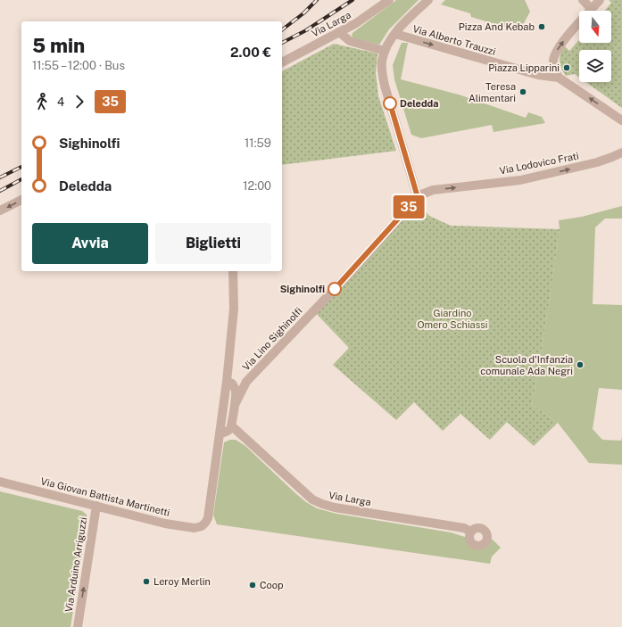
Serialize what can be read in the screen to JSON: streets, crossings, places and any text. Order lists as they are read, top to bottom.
{
  "streets": {
    "street": [
      "Via Larga",
      "Via Alberto Trauzzi",
      "Via Lodovico Frati",
      "Via Lino Sighinolfi",
      "Via Giovan Battista Martinetti",
      "Via Arduino Arriguzzi"
    ]
  },
  "crossings": [
    ["Via Lodovico Frati", "Via Lino Sighinolfi"],
    ["Via Giovan Battista Martinetti", "Via Arduino Arriguzzi"]
  ],
  "one_way": ["Via Lodovico Frati", "Via Arduino Arriguzzi"],
  "parks": ["Giardino Omero Schiassi"],
  "places": [
    "Pizza And Kebab",
    "Piazza Lipparini",
    "Teresa Alimentari",
    "Deledda",
    "Sighinolfi",
    "Scuola d'Infanzia comunale Ada Negri",
    "Leroy Merlin",
    "Coop"
  ],
  "lines": ["bus line 35"],
  "north": "bottom",
  "page": {
    "on_map": "35",
    "heading": ["5 min", "11:55 – 12:00 · Bus", "2.00 €"],
    "legs": ["4", "35"],
    "list": [
      {
        "name": "Sighinolfi",
        "value": "11:59"
      },
      {
        "name": "Deledda",
        "value": "12:00"
      }
    ],
    "buttons": ["Avvia", "Biglietti"]
  }
}
